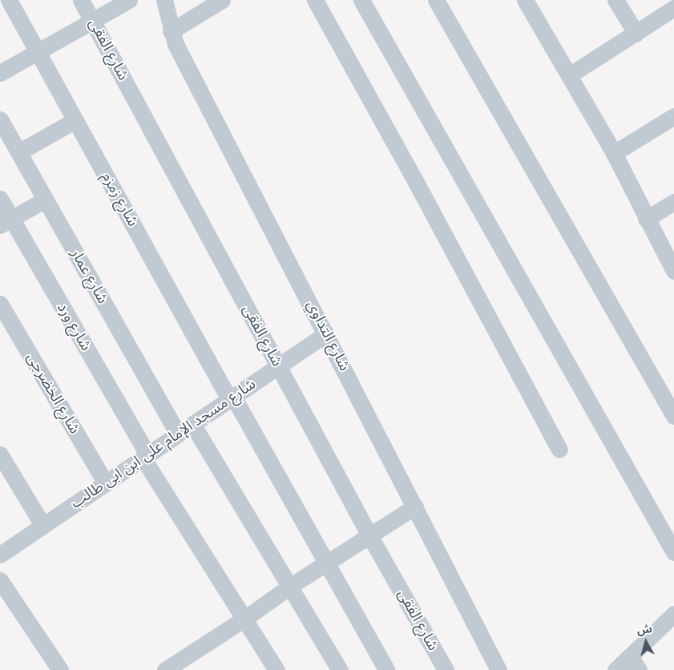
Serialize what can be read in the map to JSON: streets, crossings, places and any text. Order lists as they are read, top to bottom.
{
  "streets": {
    "street": [
      "شارع الفقى",
      "شارع زمزم",
      "شارع عمار",
      "شارع ورد",
      "شارع التداوي",
      "شارع الخضرجى",
      "شارع مسجد الإمام على ابن ابى طالب"
    ]
  },
  "crossings": [
    ["شارع الفقى", "شارع مسجد الإمام على ابن ابى طالب"],
    ["شارع زمزم", "شارع مسجد الإمام على ابن ابى طالب"],
    ["شارع عمار", "شارع مسجد الإمام على ابن ابى طالب"],
    ["شارع ورد", "شارع مسجد الإمام على ابن ابى طالب"],
    ["شارع التداوي", "شارع مسجد الإمام على ابن ابى طالب"],
    ["شارع الخضرجى", "شارع مسجد الإمام على ابن ابى طالب"]
  ],
  "north": "top"
}
